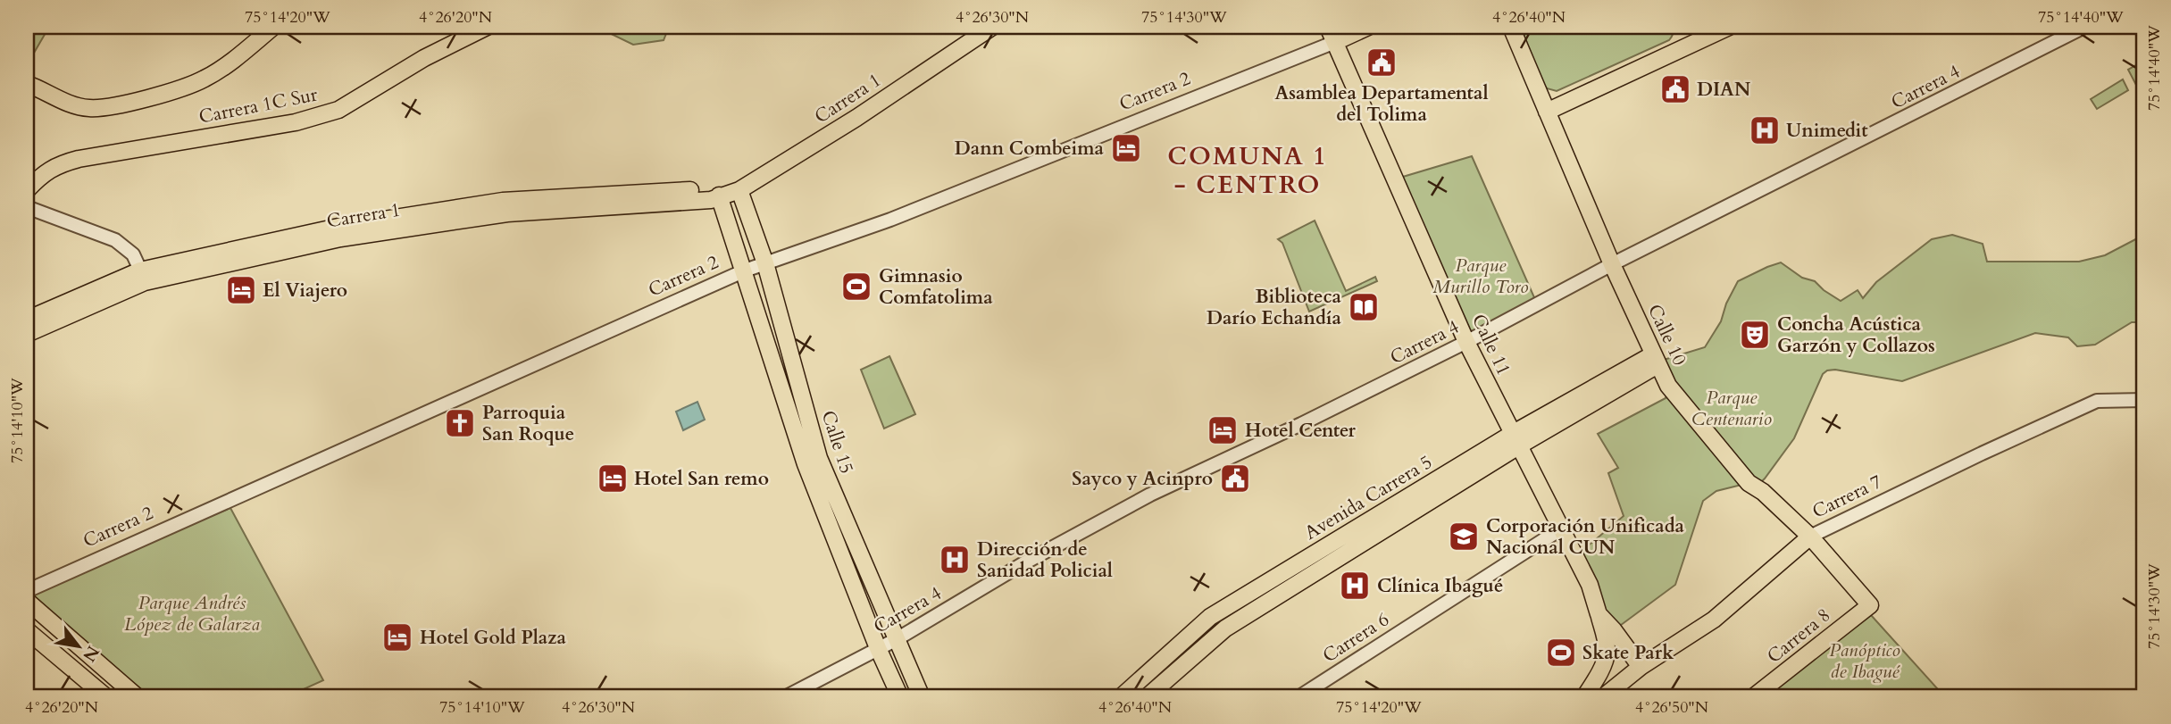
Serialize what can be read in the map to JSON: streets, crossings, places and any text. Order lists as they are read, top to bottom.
{
  "streets": {
    "main road": [
      "Carrera 2",
      "Carrera 1",
      "Carrera 1C Sur",
      "Calle 10",
      "Calle 11",
      "Calle 15",
      "Carrera 7",
      "Avenida Carrera 5",
      "Carrera 8"
    ],
    "street": ["Carrera 4", "Carrera 6"]
  },
  "crossings": [
    ["Carrera 4", "Calle 10"],
    ["Carrera 4", "Calle 11"],
    ["Carrera 4", "Calle 15"],
    ["Carrera 2", "Calle 11"],
    ["Carrera 2", "Calle 15"],
    ["Carrera 1", "Calle 15"],
    ["Calle 10", "Carrera 7"],
    ["Calle 10", "Avenida Carrera 5"],
    ["Calle 10", "Carrera 8"],
    ["Calle 11", "Carrera 7"],
    ["Calle 11", "Avenida Carrera 5"],
    ["Calle 11", "Carrera 6"]
  ],
  "districts": ["COMUNA 1 - CENTRO"],
  "parks": [
    "Parque Murillo Toro",
    "Parque Centenario",
    "Parque Andrés López de Galarza",
    "Panóptico de Ibagué"
  ],
  "places": {
    "public building": ["Asamblea Departamental del Tolima", "DIAN", "Sayco y Acinpro"],
    "hospital": ["Unimedit", "Dirección de Sanidad Policial", "Clínica Ibagué"],
    "hotel": [
      "Dann Combeima",
      "El Viajero",
      "Hotel Center",
      "Hotel San remo",
      "Hotel Gold Plaza"
    ],
    "sports": ["Gimnasio Comfatolima", "Skate Park"],
    "library": ["Biblioteca Darío Echandía"],
    "theatre": ["Concha Acústica Garzón y Collazos"],
    "church": ["Parroquia San Roque"],
    "school or university": ["Corporación Unificada Nacional CUN"]
  },
  "north": "bottom right",
  "coordinates": [
    "75°14'20\"W",
    "4°26'20\"N",
    "4°26'30\"N",
    "75°14'30\"W",
    "4°26'40\"N",
    "75°14'40\"W",
    "75°14'10\"W",
    "4°26'50\"N"
  ]
}
